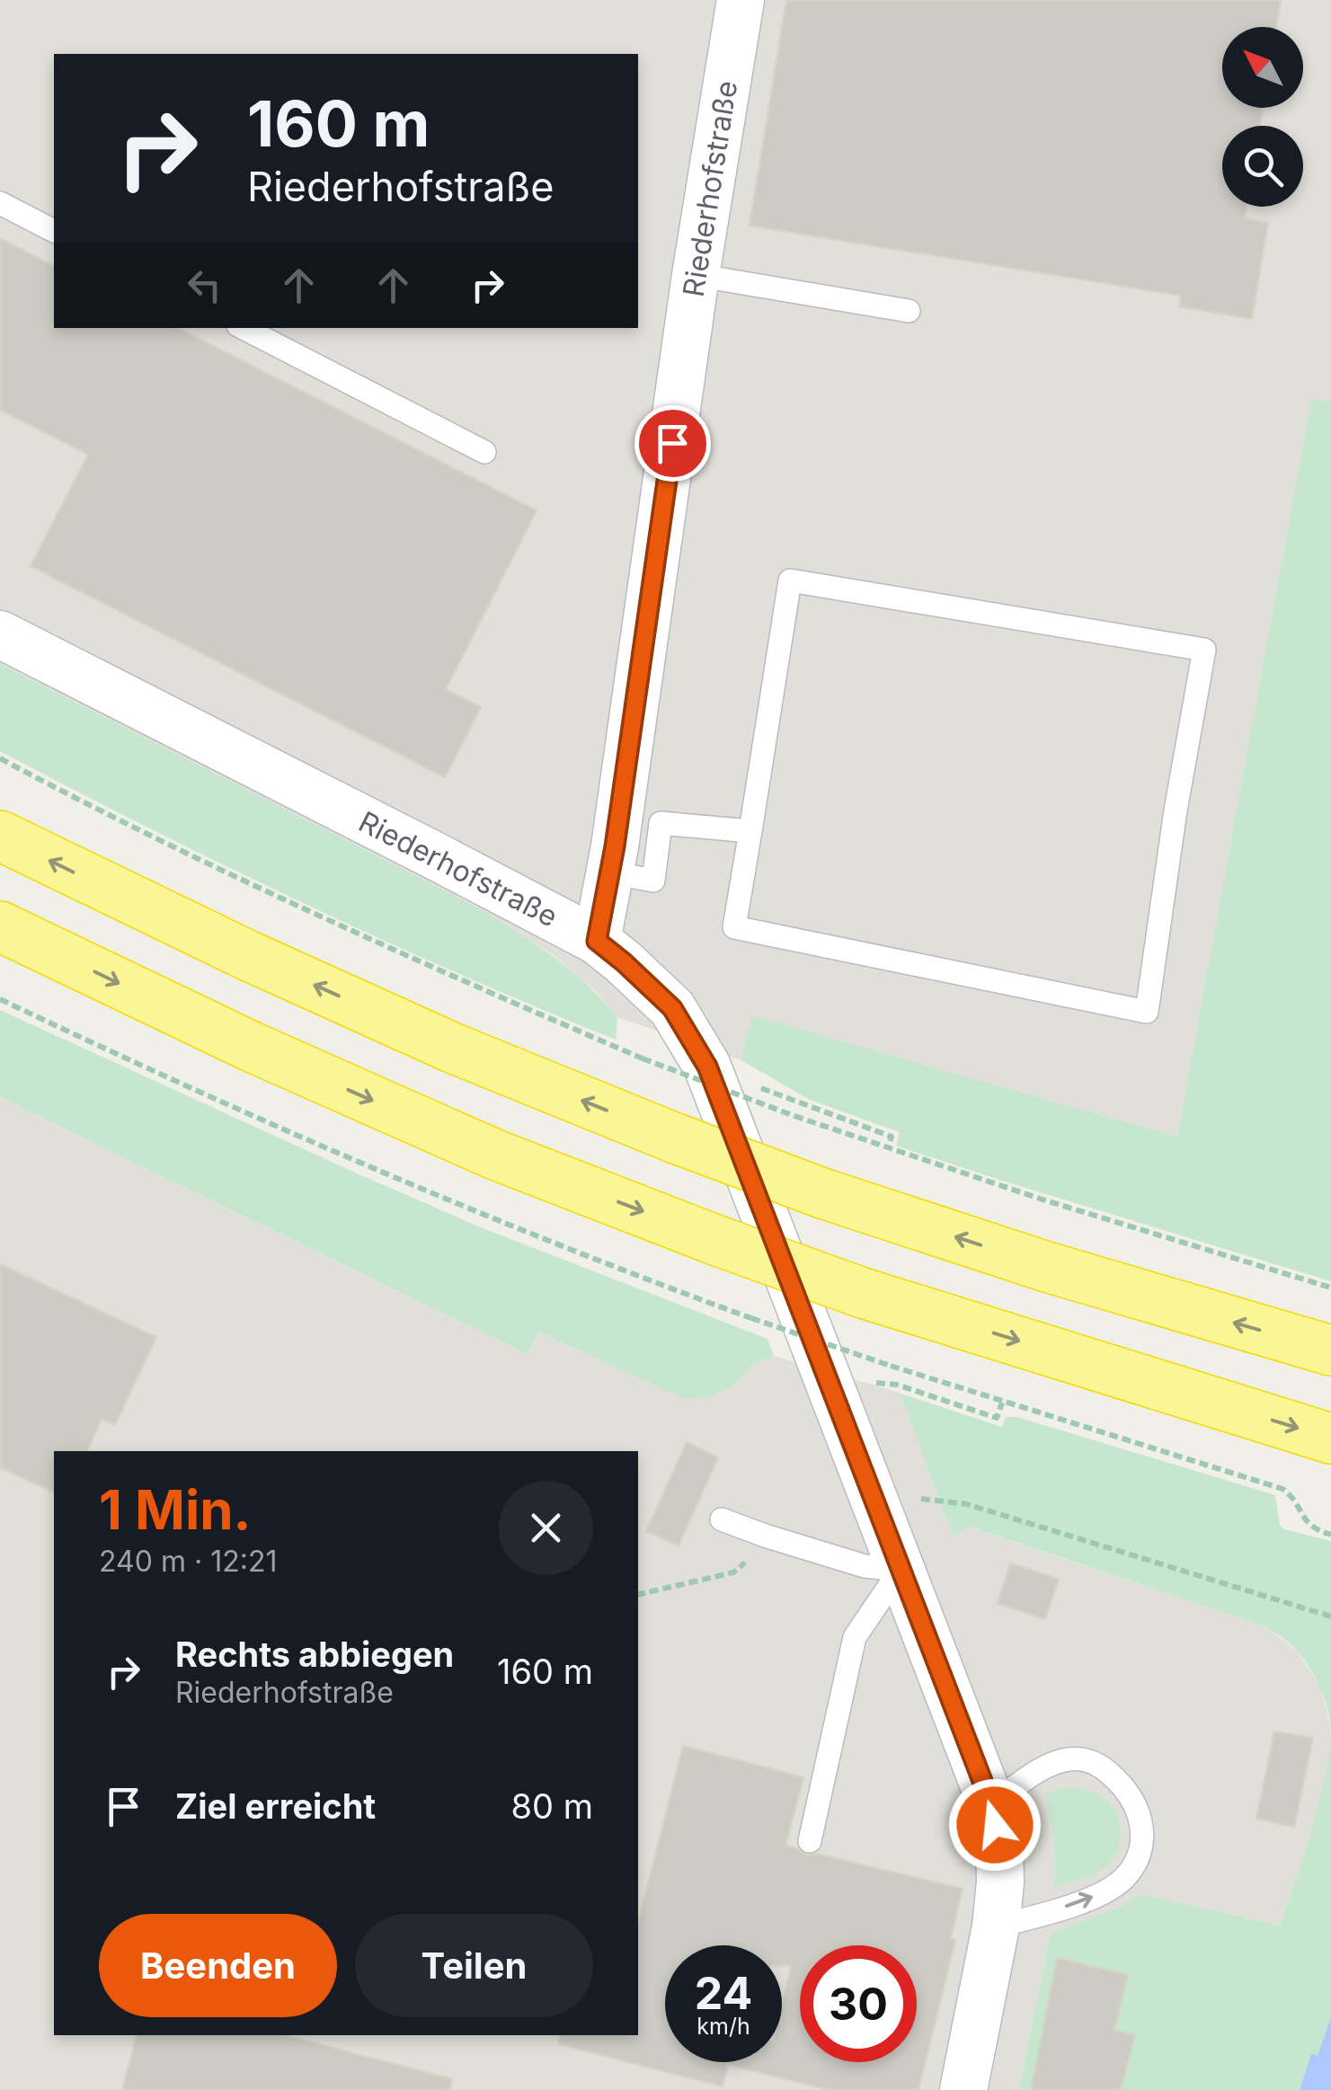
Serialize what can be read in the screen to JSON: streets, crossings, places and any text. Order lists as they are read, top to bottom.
{
  "streets": {
    "street": ["Riederhofstraße"]
  },
  "north": "top left",
  "page": {
    "turn": ["160 m", "Riederhofstraße"],
    "heading": ["1 Min.", "240 m · 12:21"],
    "list": [
      {
        "name": "Rechts abbiegen",
        "note": "Riederhofstraße",
        "value": "160 m"
      },
      {
        "name": "Ziel erreicht",
        "value": "80 m"
      }
    ],
    "buttons": ["Beenden", "Teilen"],
    "speed": "24 km/h",
    "limit": "30"
  }
}
